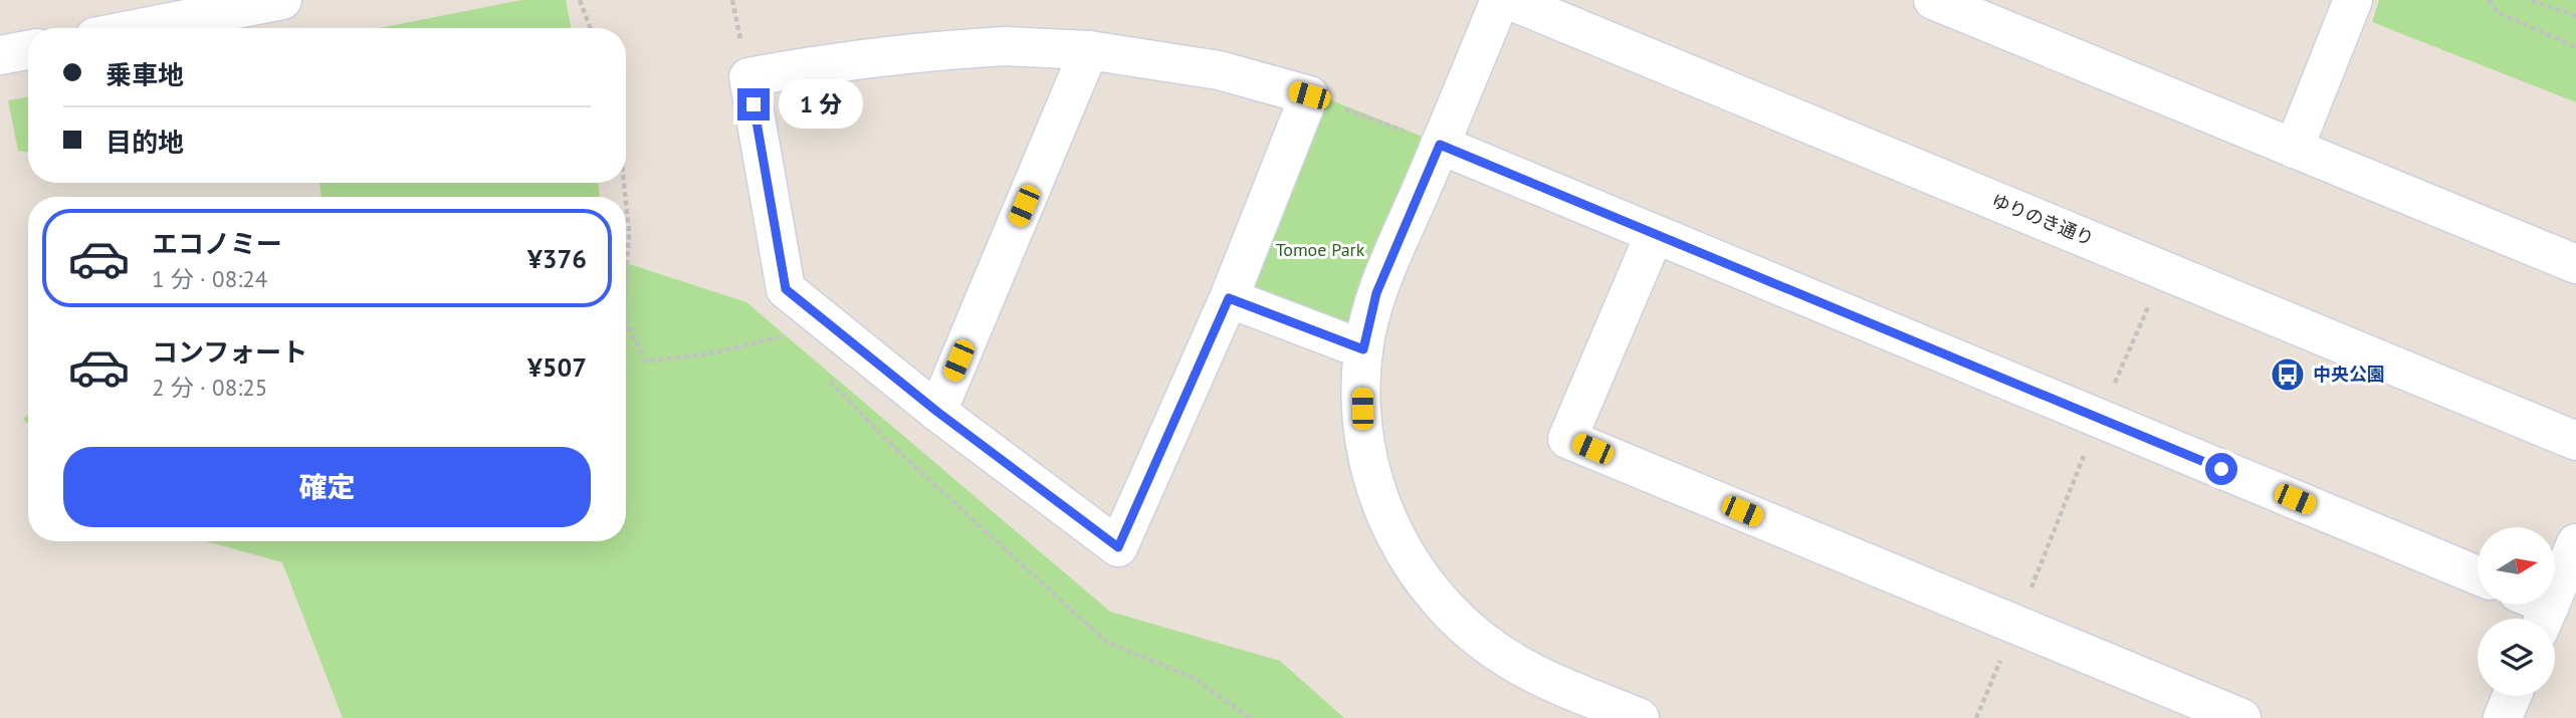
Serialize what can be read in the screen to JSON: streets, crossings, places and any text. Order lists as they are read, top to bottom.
{
  "streets": {
    "street": ["ゆりのき通り"]
  },
  "parks": ["Tomoe Park"],
  "places": {
    "bus stop": ["中央公園"]
  },
  "north": "right",
  "page": {
    "banner": ["乗車地", "目的地"],
    "bubble": "1 分",
    "list": [
      {
        "name": "エコノミー",
        "note": "1 分 · 08:24",
        "value": "¥376"
      },
      {
        "name": "コンフォート",
        "note": "2 分 · 08:25",
        "value": "¥507"
      }
    ],
    "buttons": "確定"
  }
}
